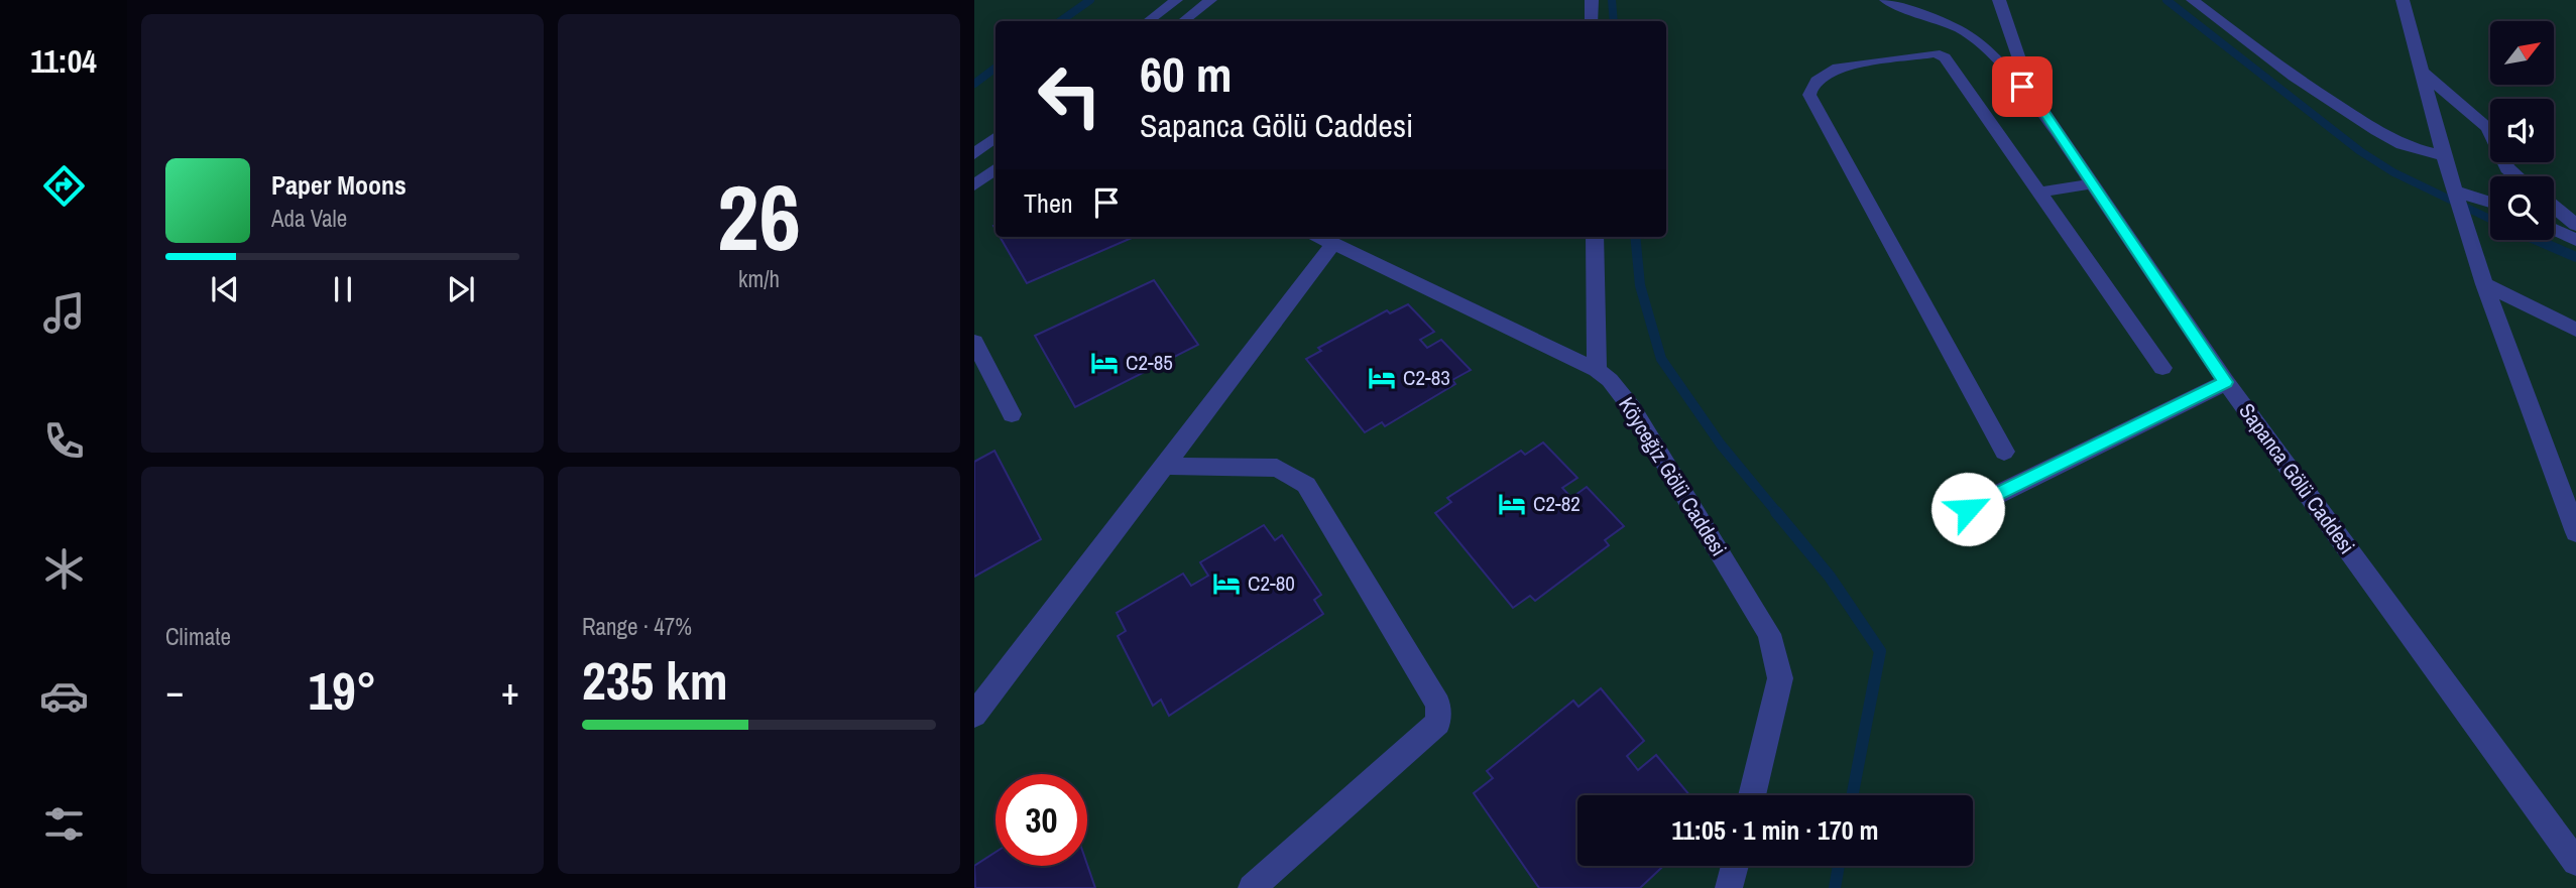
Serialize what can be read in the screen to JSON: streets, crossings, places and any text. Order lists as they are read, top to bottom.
{
  "streets": {
    "street": ["Köyceğiz Gölü Caddesi", "Sapanca Gölü Caddesi"]
  },
  "places": {
    "hotel": [
      "C2-85",
      "C2-83",
      "C2-82",
      "C2-80"
    ]
  },
  "north": "top right",
  "page": {
    "tabs": "11:04",
    "tile": [
      ["26", "km/h"],
      "Climate",
      ["Range · 47%", "235 km"]
    ],
    "turn": ["60 m", "Sapanca Gölü Caddesi"],
    "song": ["Paper Moons", "Ada Vale"],
    "then": "Then",
    "heat": ["−", "19°", "+"],
    "limit": "30",
    "trip": "11:05 · 1 min · 170 m"
  }
}
